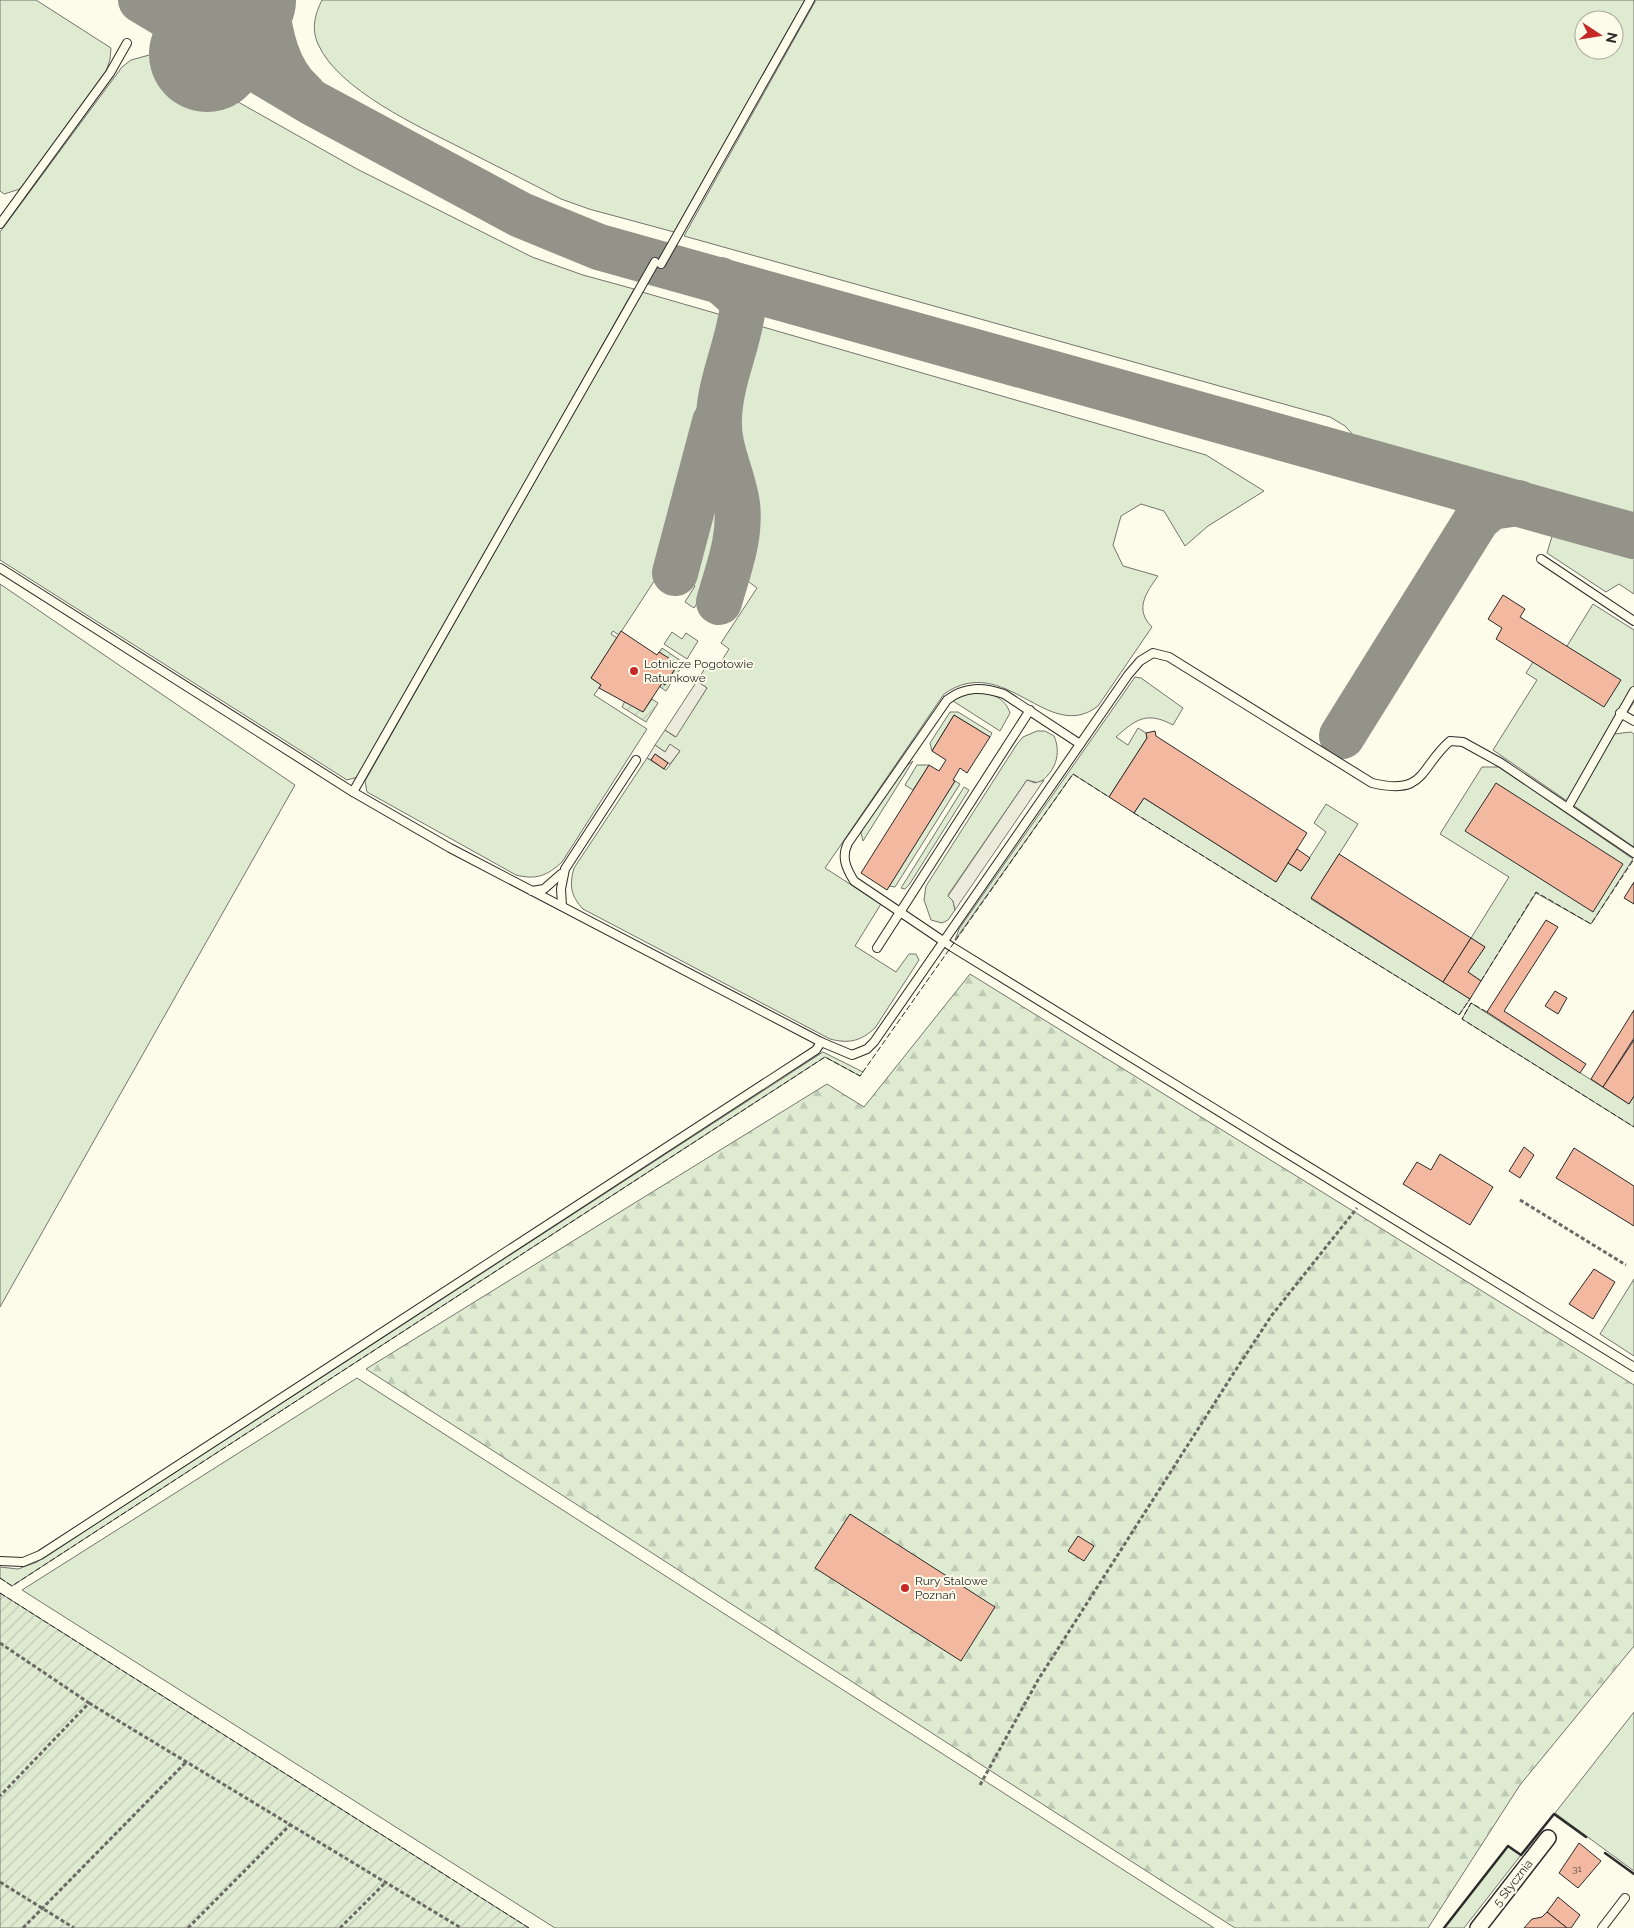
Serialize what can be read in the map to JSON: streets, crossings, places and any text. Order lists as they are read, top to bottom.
{
  "streets": {
    "street": ["5 Stycznia"]
  },
  "places": ["Lotnicze Pogotowie Ratunkowe", "Rury Stalowe Poznań"],
  "house_numbers": ["31"],
  "north": "right"
}
